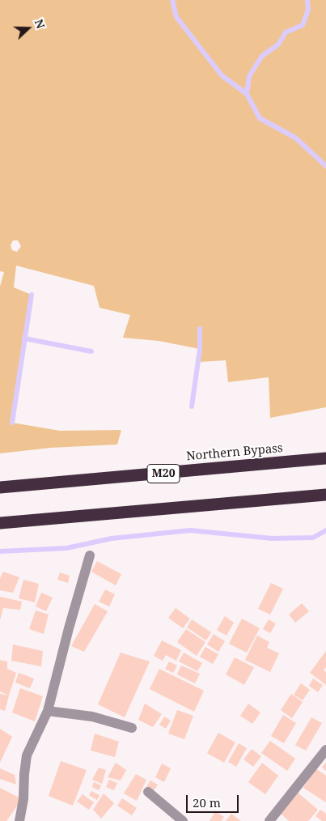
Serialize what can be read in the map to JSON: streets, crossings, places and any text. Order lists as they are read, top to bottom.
{
  "streets": {
    "highway": ["Northern Bypass", "M20"]
  },
  "scale_bar": "20 m",
  "north": "right"
}
